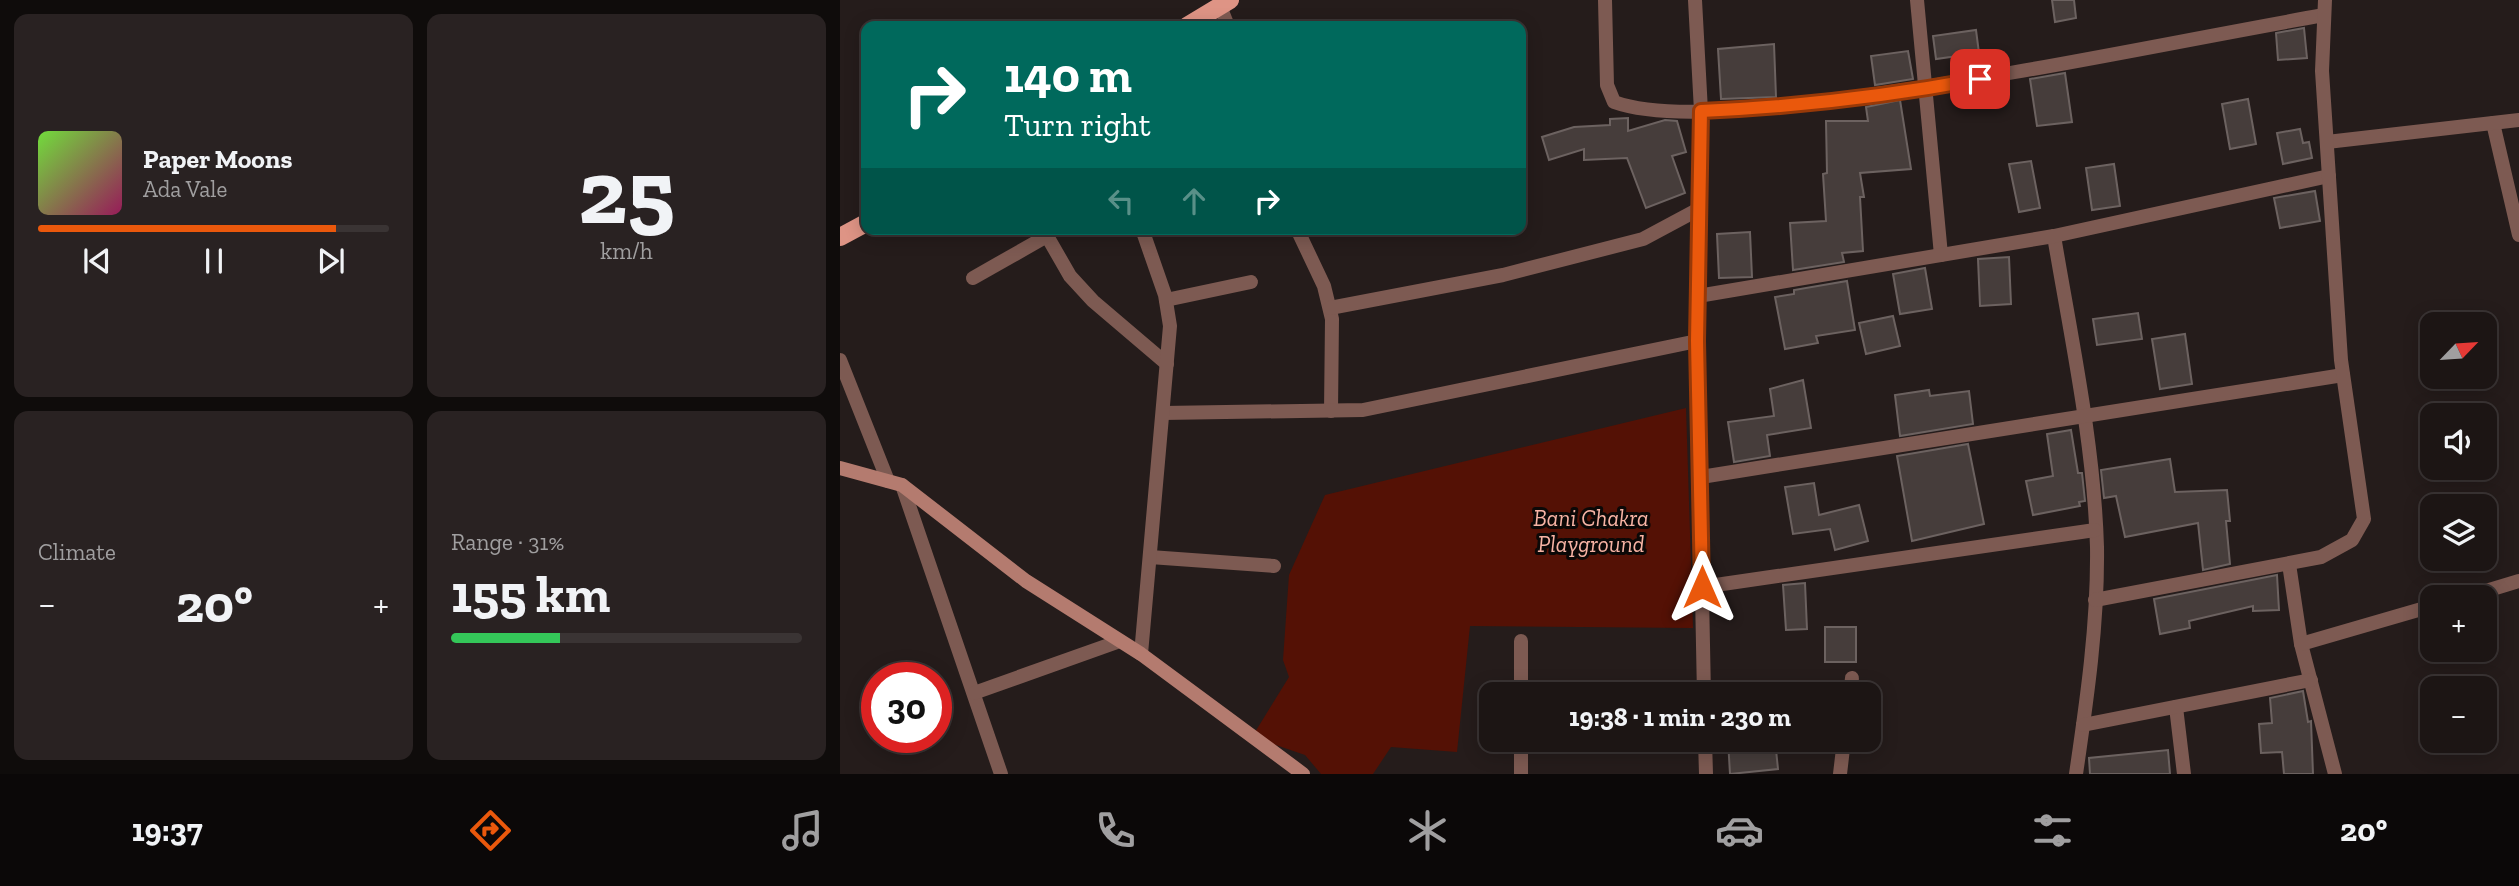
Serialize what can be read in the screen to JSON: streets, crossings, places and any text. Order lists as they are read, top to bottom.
{
  "parks": ["Bani Chakra Playground"],
  "north": "top right",
  "page": {
    "tile": [
      ["25", "km/h"],
      "Climate",
      ["Range · 31%", "155 km"]
    ],
    "turn": ["140 m", "Turn right"],
    "song": ["Paper Moons", "Ada Vale"],
    "map_buttons": ["+", "−"],
    "heat": ["−", "20°", "+"],
    "limit": "30",
    "trip": "19:38 · 1 min · 230 m",
    "tabs": ["19:37", "20°"]
  }
}
